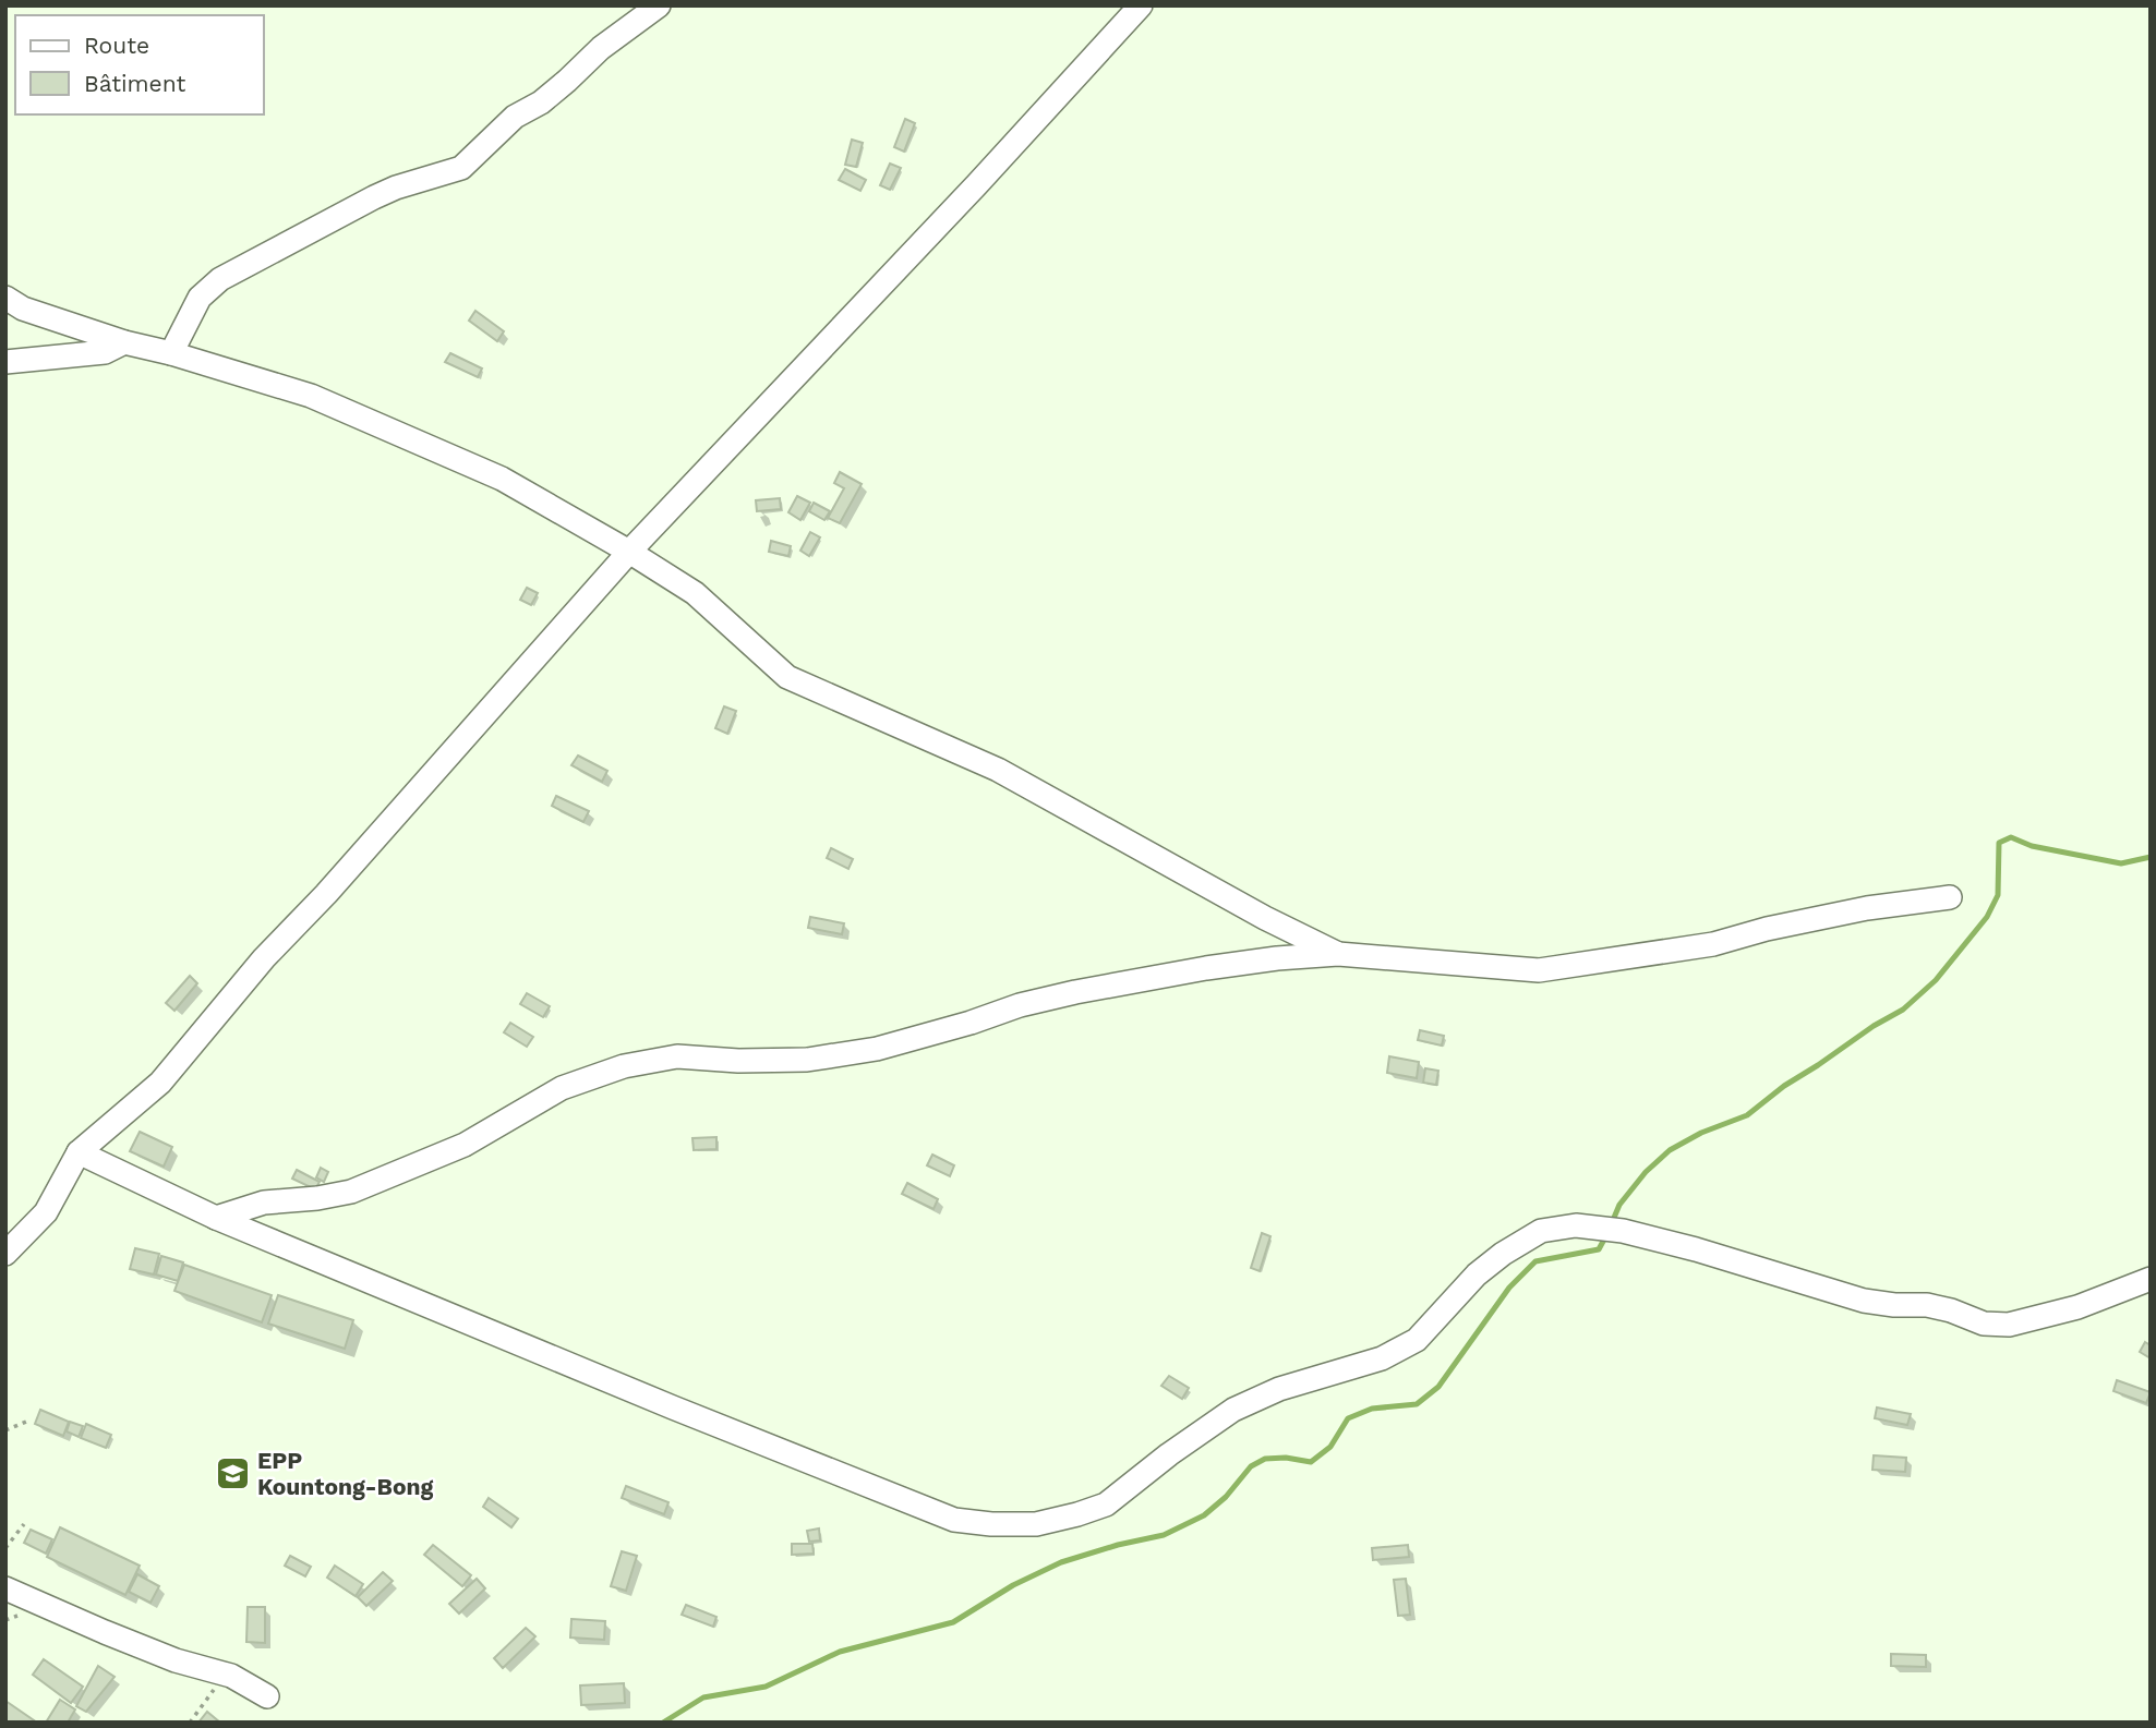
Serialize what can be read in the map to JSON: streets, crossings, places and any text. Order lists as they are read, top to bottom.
{
  "places": {
    "school or university": ["EPP Kountong-Bong"]
  },
  "legend": ["Route", "Bâtiment"]
}
